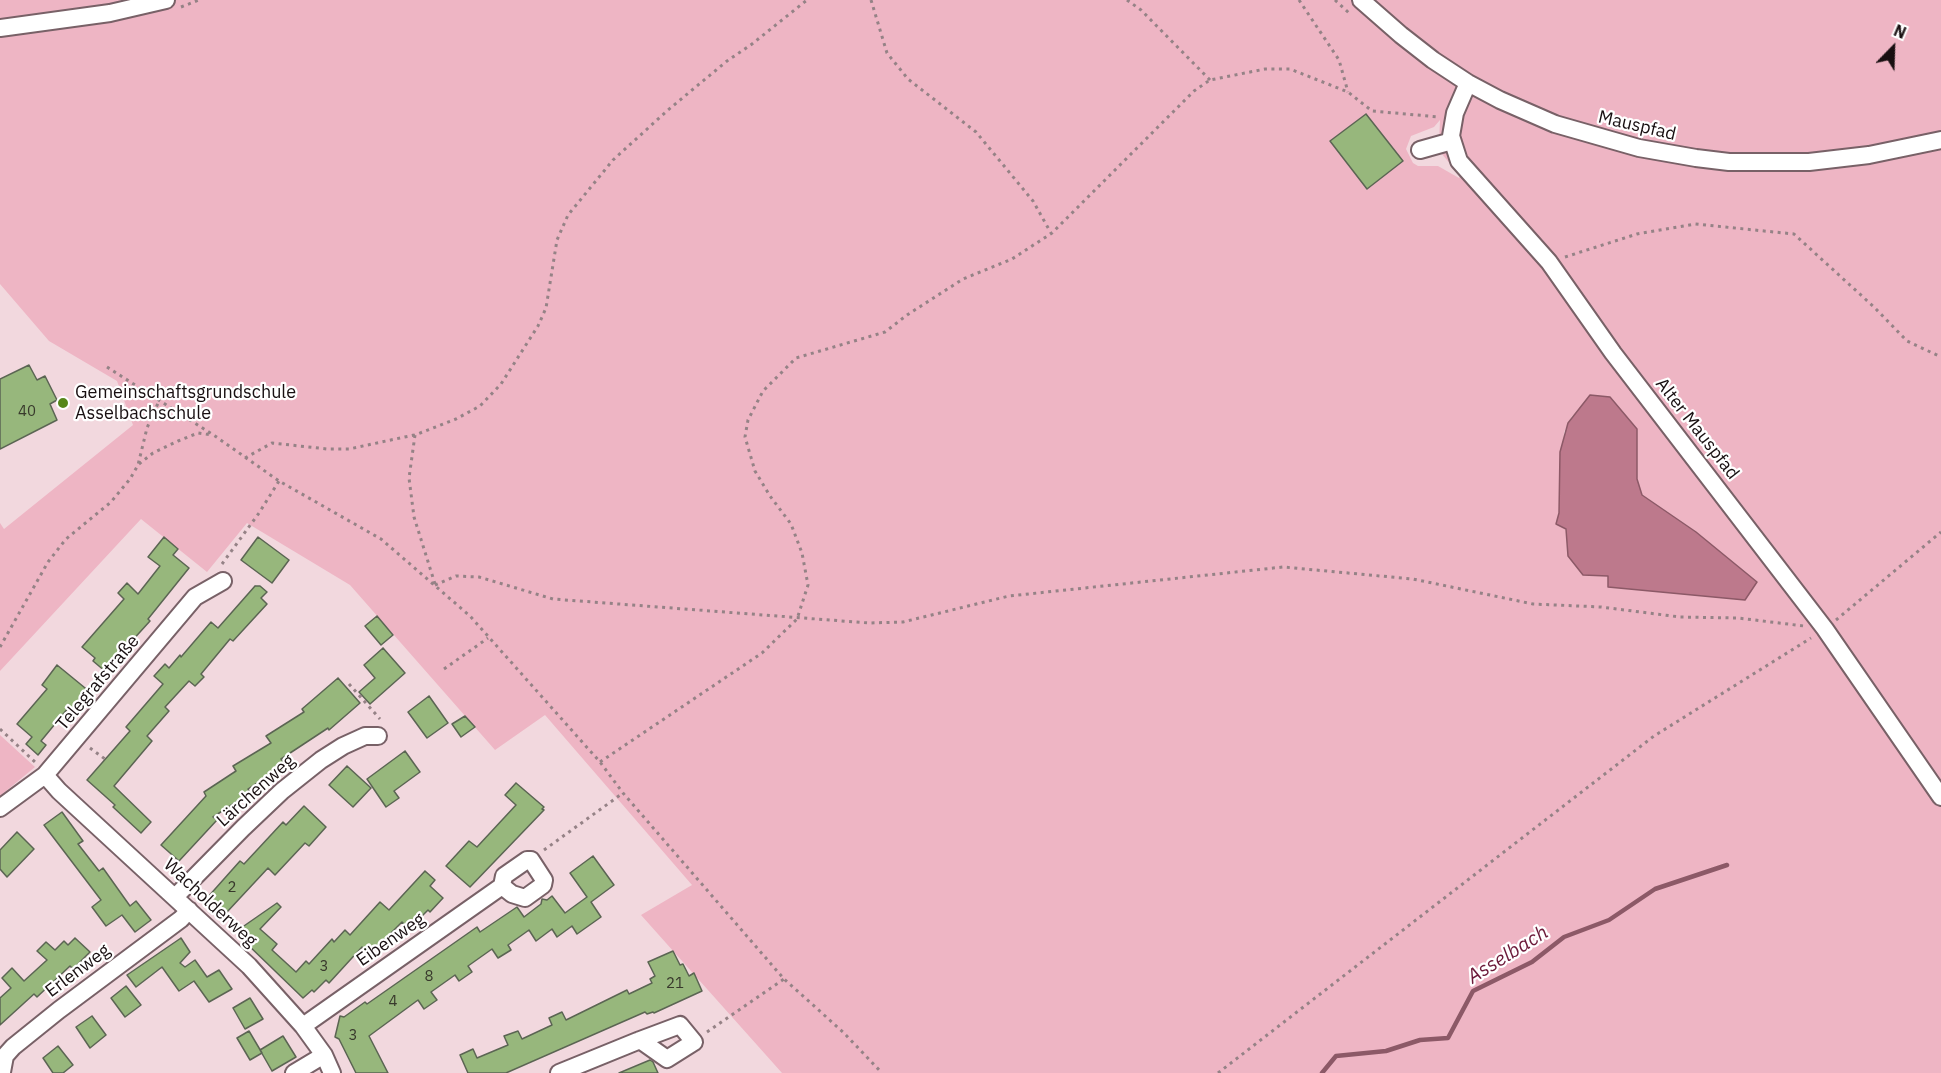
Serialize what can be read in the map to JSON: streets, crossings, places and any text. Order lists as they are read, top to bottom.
{
  "streets": {
    "street": [
      "Mauspfad",
      "Alter Mauspfad",
      "Telegrafstraße",
      "Lärchenweg",
      "Wacholderweg",
      "Eibenweg",
      "Erlenweg"
    ]
  },
  "crossings": [
    ["Mauspfad", "Alter Mauspfad"],
    ["Telegrafstraße", "Wacholderweg"],
    ["Lärchenweg", "Wacholderweg"],
    ["Wacholderweg", "Eibenweg"],
    ["Wacholderweg", "Erlenweg"]
  ],
  "water": ["Asselbach"],
  "places": ["Gemeinschaftsgrundschule Asselbachschule"],
  "house_numbers": [
    "40",
    "2",
    "3",
    "8",
    "21",
    "4",
    "3"
  ],
  "north": "top right"
}
